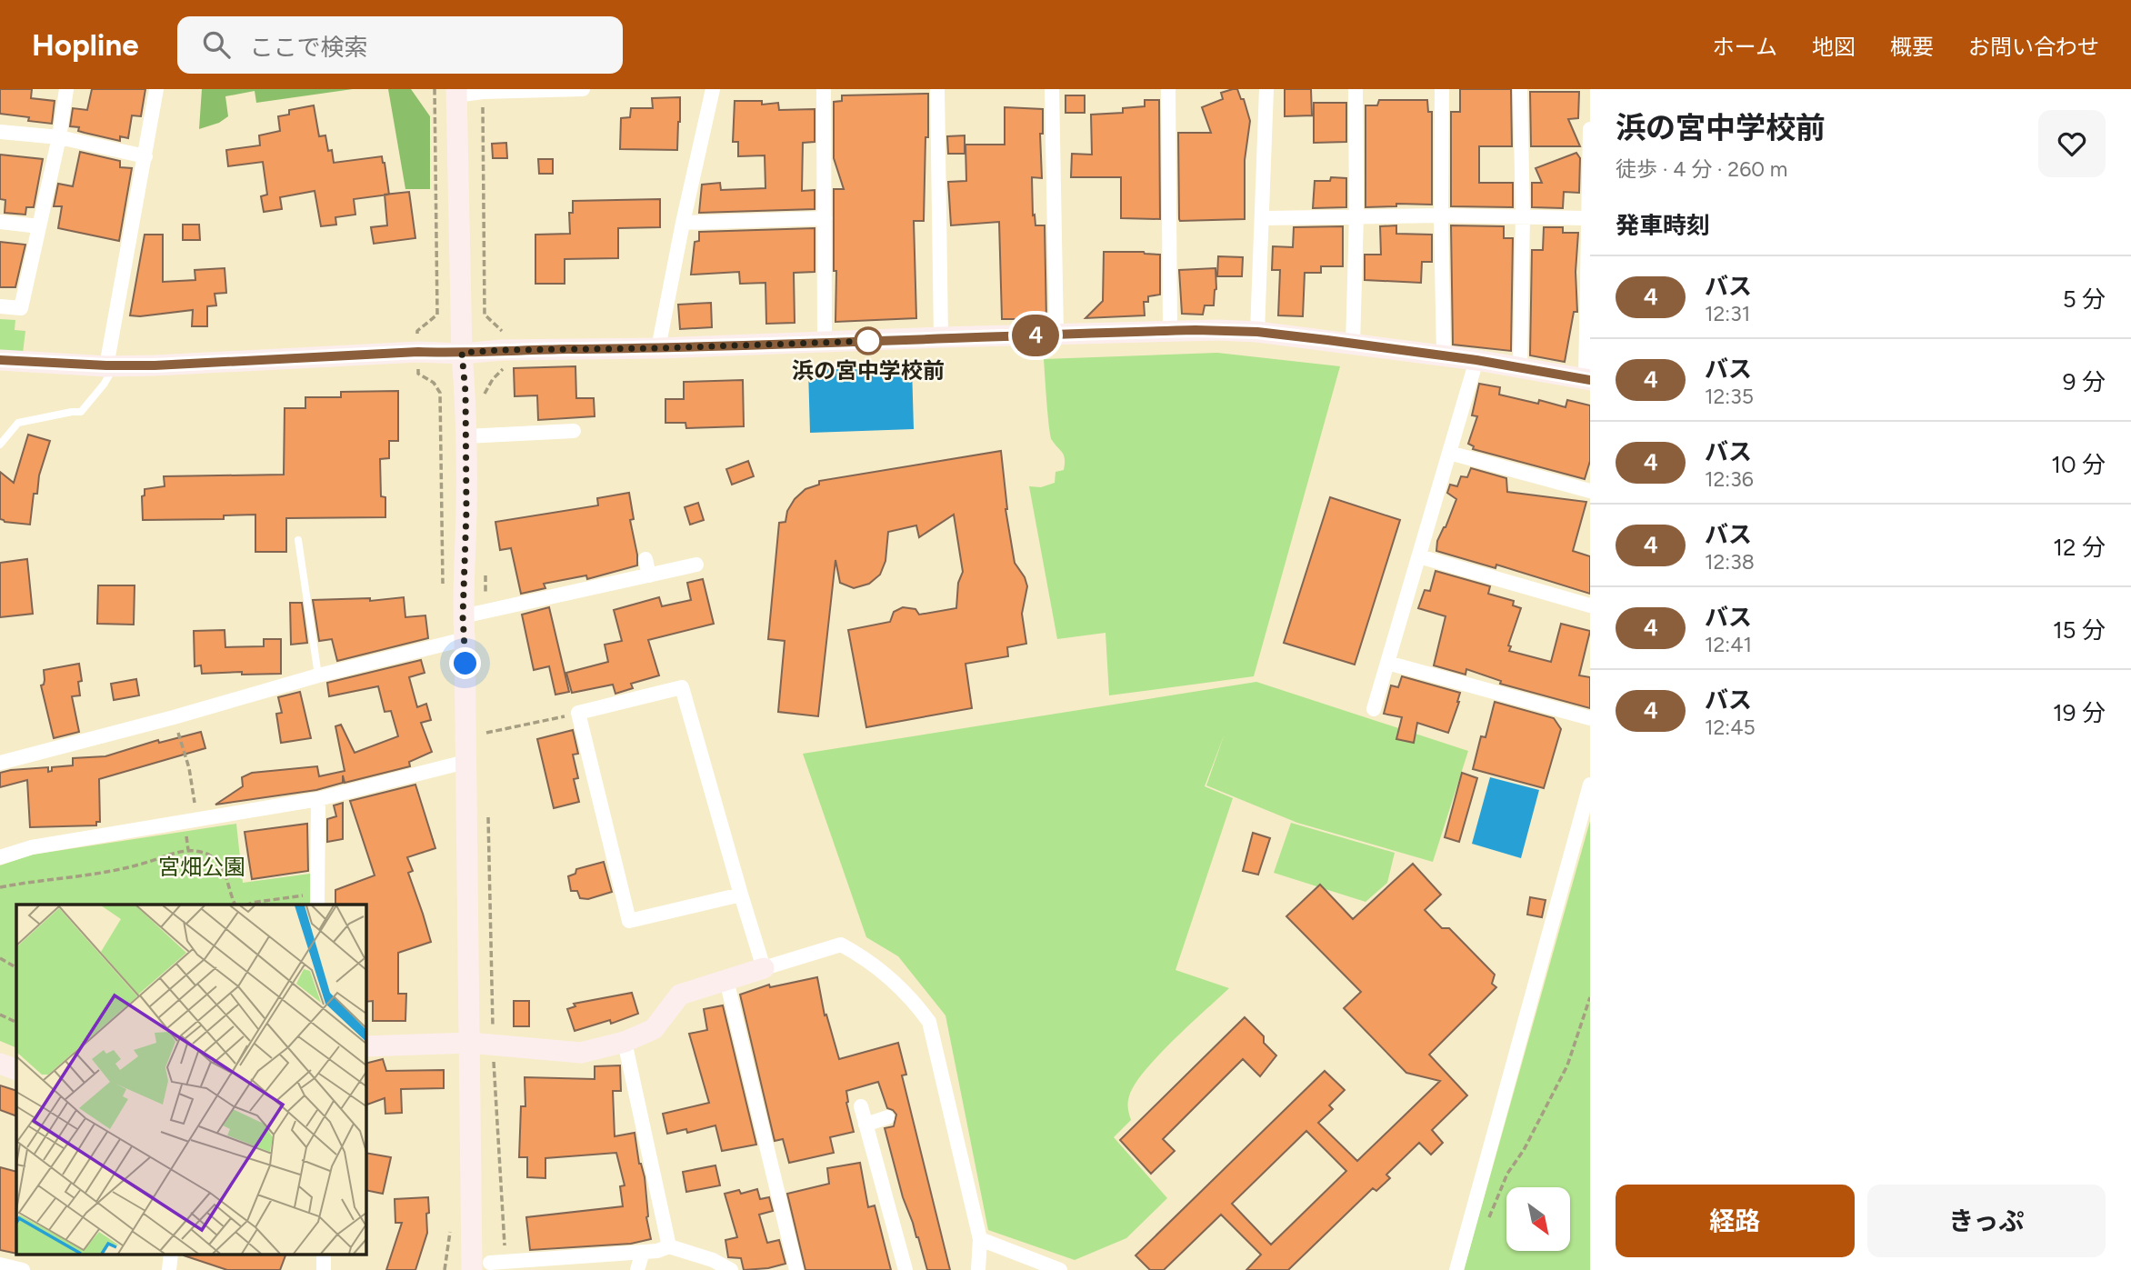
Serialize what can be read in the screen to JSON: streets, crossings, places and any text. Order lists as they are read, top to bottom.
{
  "parks": ["宮畑公園"],
  "places": ["浜の宮中学校前"],
  "lines": ["bus line ４"],
  "north": "bottom right",
  "page": {
    "header": "Hopline",
    "search": "ここで検索",
    "nav": [
      "ホーム",
      "地図",
      "概要",
      "お問い合わせ"
    ],
    "on_map": "４",
    "heading": [
      ["浜の宮中学校前", "徒歩 · 4 分 · 260 m"],
      "発車時刻"
    ],
    "list": [
      {
        "mark": "４",
        "name": "バス",
        "note": "12:31",
        "value": "5 分"
      },
      {
        "mark": "４",
        "name": "バス",
        "note": "12:35",
        "value": "9 分"
      },
      {
        "mark": "４",
        "name": "バス",
        "note": "12:36",
        "value": "10 分"
      },
      {
        "mark": "４",
        "name": "バス",
        "note": "12:38",
        "value": "12 分"
      },
      {
        "mark": "４",
        "name": "バス",
        "note": "12:41",
        "value": "15 分"
      },
      {
        "mark": "４",
        "name": "バス",
        "note": "12:45",
        "value": "19 分"
      }
    ],
    "buttons": ["経路", "きっぷ"]
  }
}
